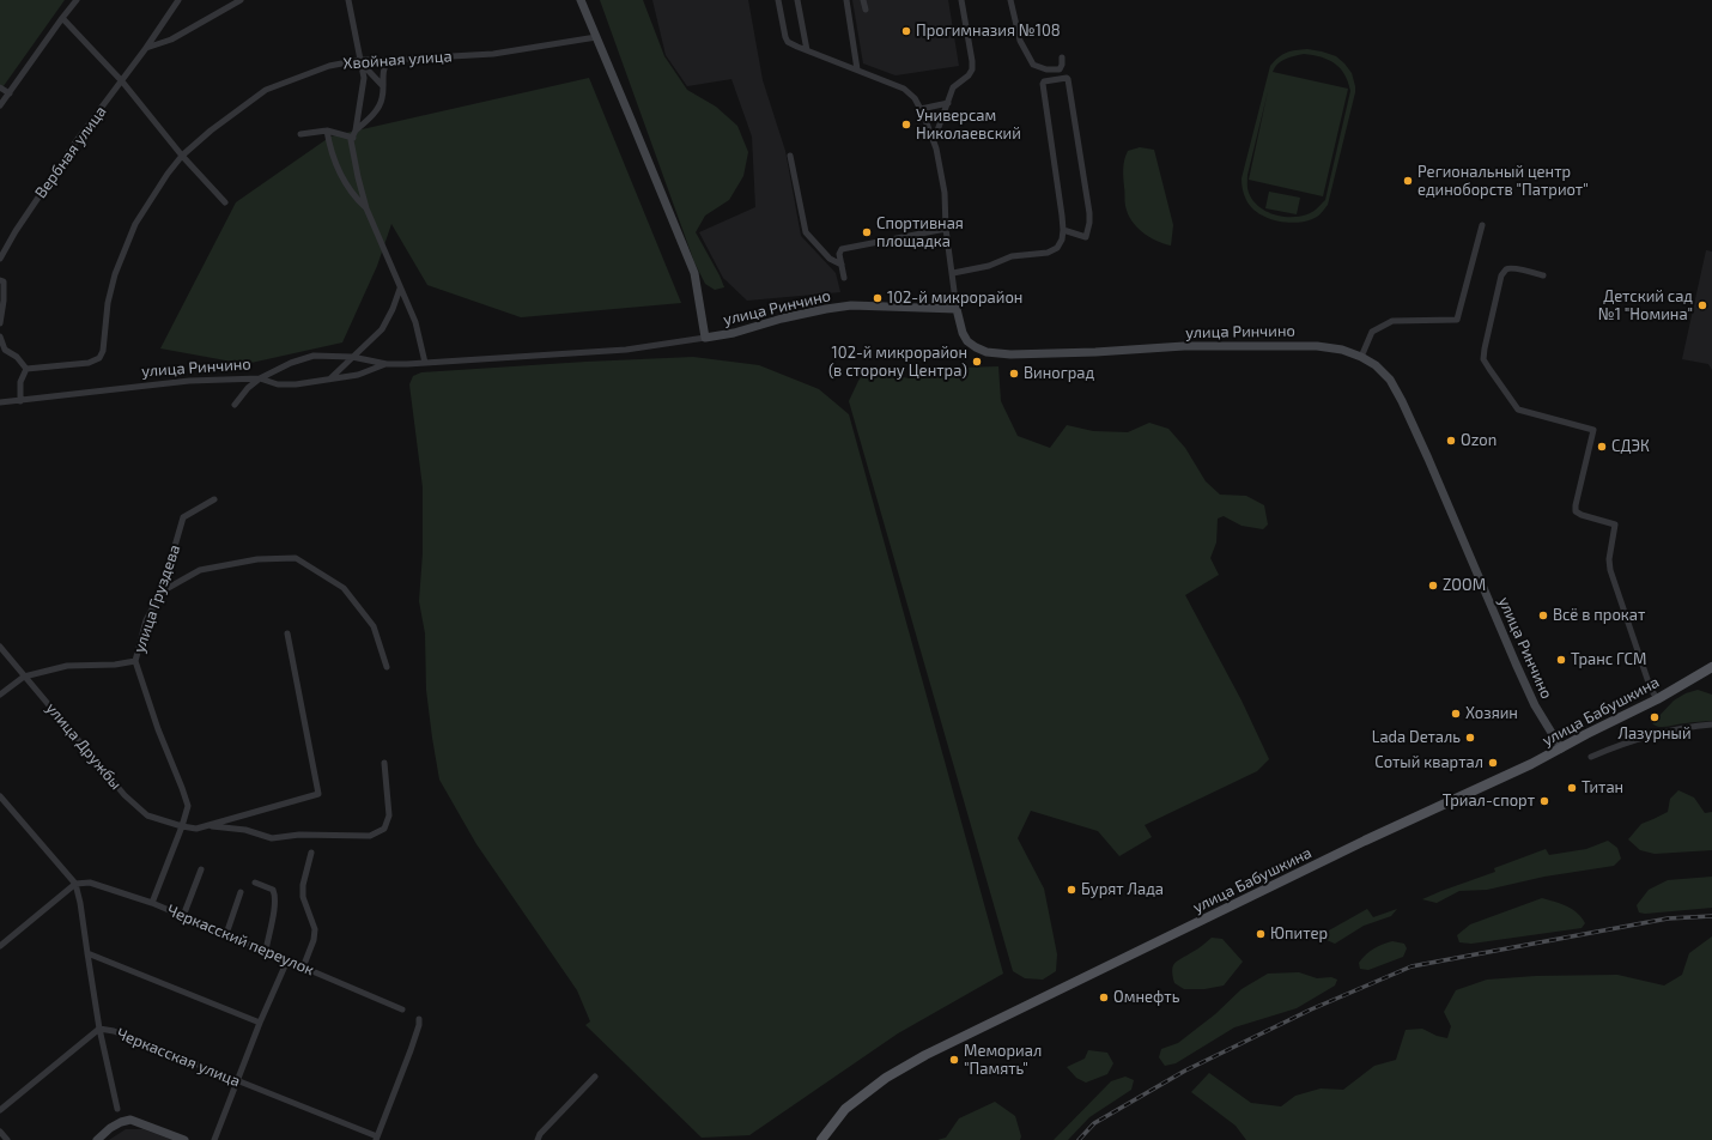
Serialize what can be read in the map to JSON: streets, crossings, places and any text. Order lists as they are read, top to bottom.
{
  "streets": {
    "main road": ["улица Бабушкина"],
    "street": [
      "Хвойная улица",
      "Вербная улица",
      "улица Ринчино",
      "улица Груздева",
      "улица Дружбы",
      "Черкасский переулок",
      "Черкасская улица"
    ]
  },
  "crossings": [
    ["Хвойная улица", "улица Ринчино"],
    ["улица Ринчино", "улица Бабушкина"],
    ["улица Груздева", "улица Дружбы"]
  ],
  "places": [
    "Прогимназия №108",
    "Универсам Николаевский",
    "Региональный центр единоборств \"Патриот\"",
    "Спортивная площадка",
    "102-й микрорайон",
    "Детский сад №1 \"Номина\"",
    "102-й микрорайон (в сторону Центра)",
    "Виноград",
    "Ozon",
    "СДЭК",
    "ZOOM",
    "Всё в прокат",
    "Транс ГСМ",
    "Хозяин",
    "Лазурный",
    "Lada Dеталь",
    "Сотый квартал",
    "Титан",
    "Триал-спорт",
    "Бурят Лада",
    "Юпитер",
    "Омнефть",
    "Мемориал \"Память\""
  ]
}
